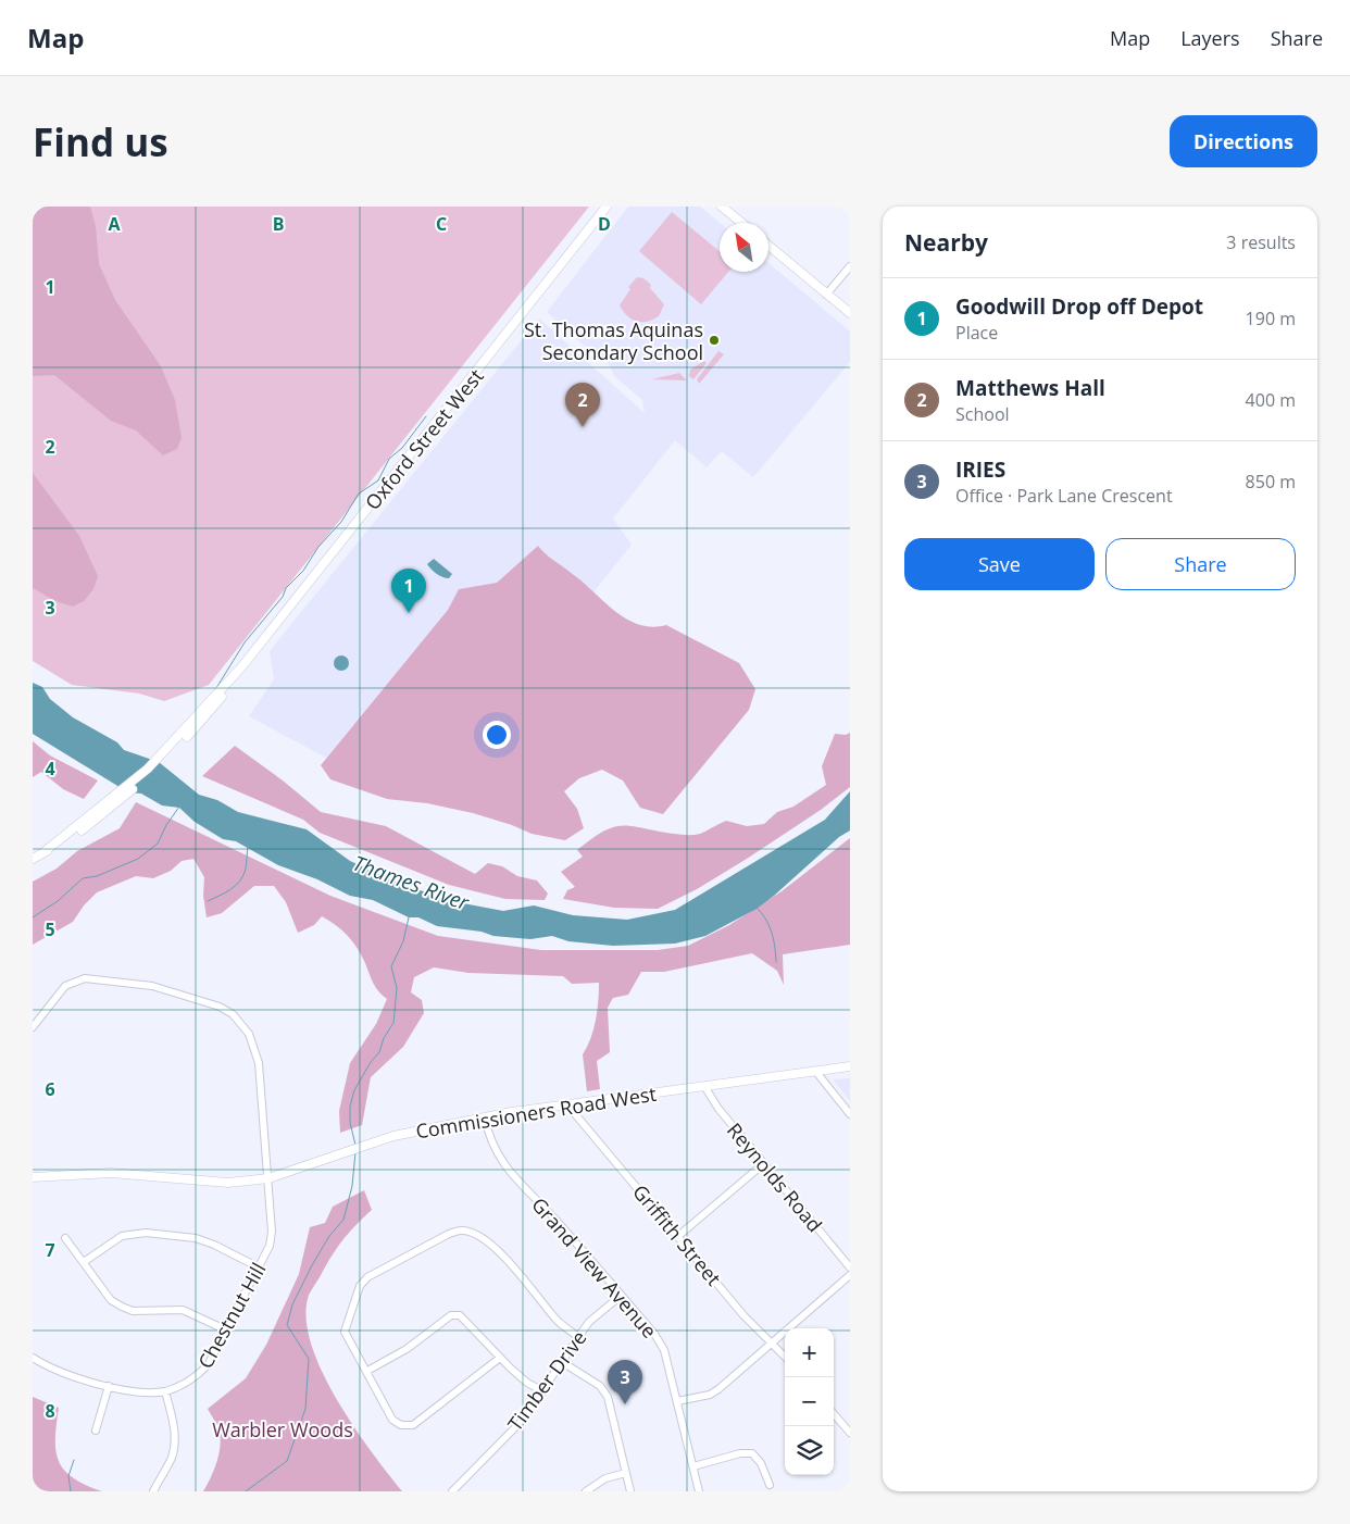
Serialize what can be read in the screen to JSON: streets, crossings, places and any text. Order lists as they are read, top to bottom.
{
  "streets": {
    "main road": ["Oxford Street West", "Commissioners Road West"],
    "street": [
      "Reynolds Road",
      "Griffith Street",
      "Grand View Avenue",
      "Chestnut Hill",
      "Timber Drive"
    ]
  },
  "crossings": [
    ["Commissioners Road West", "Reynolds Road"],
    ["Commissioners Road West", "Griffith Street"],
    ["Commissioners Road West", "Grand View Avenue"],
    ["Commissioners Road West", "Chestnut Hill"],
    ["Grand View Avenue", "Timber Drive"]
  ],
  "water": ["Thames River"],
  "parks": ["Warbler Woods"],
  "places": ["St. Thomas Aquinas Secondary School"],
  "north": "top left",
  "page": {
    "header": "Map",
    "nav": ["Map", "Layers", "Share"],
    "buttons": [
      "Directions",
      ["Save", "Share"]
    ],
    "title": "Find us",
    "heading": ["Nearby", "3 results"],
    "list": [
      {
        "mark": "1",
        "name": "Goodwill Drop off Depot",
        "note": "Place",
        "value": "190 m"
      },
      {
        "mark": "2",
        "name": "Matthews Hall",
        "note": "School",
        "value": "400 m"
      },
      {
        "mark": "3",
        "name": "IRIES",
        "note": "Office · Park Lane Crescent",
        "value": "850 m"
      }
    ],
    "pins": ["2", "1", "3"],
    "map_buttons": ["+", "−"]
  },
  "grid": {
    "columns": [
      "A",
      "B",
      "C",
      "D"
    ],
    "rows": [
      "1",
      "2",
      "3",
      "4",
      "5",
      "6",
      "7",
      "8"
    ]
  }
}
